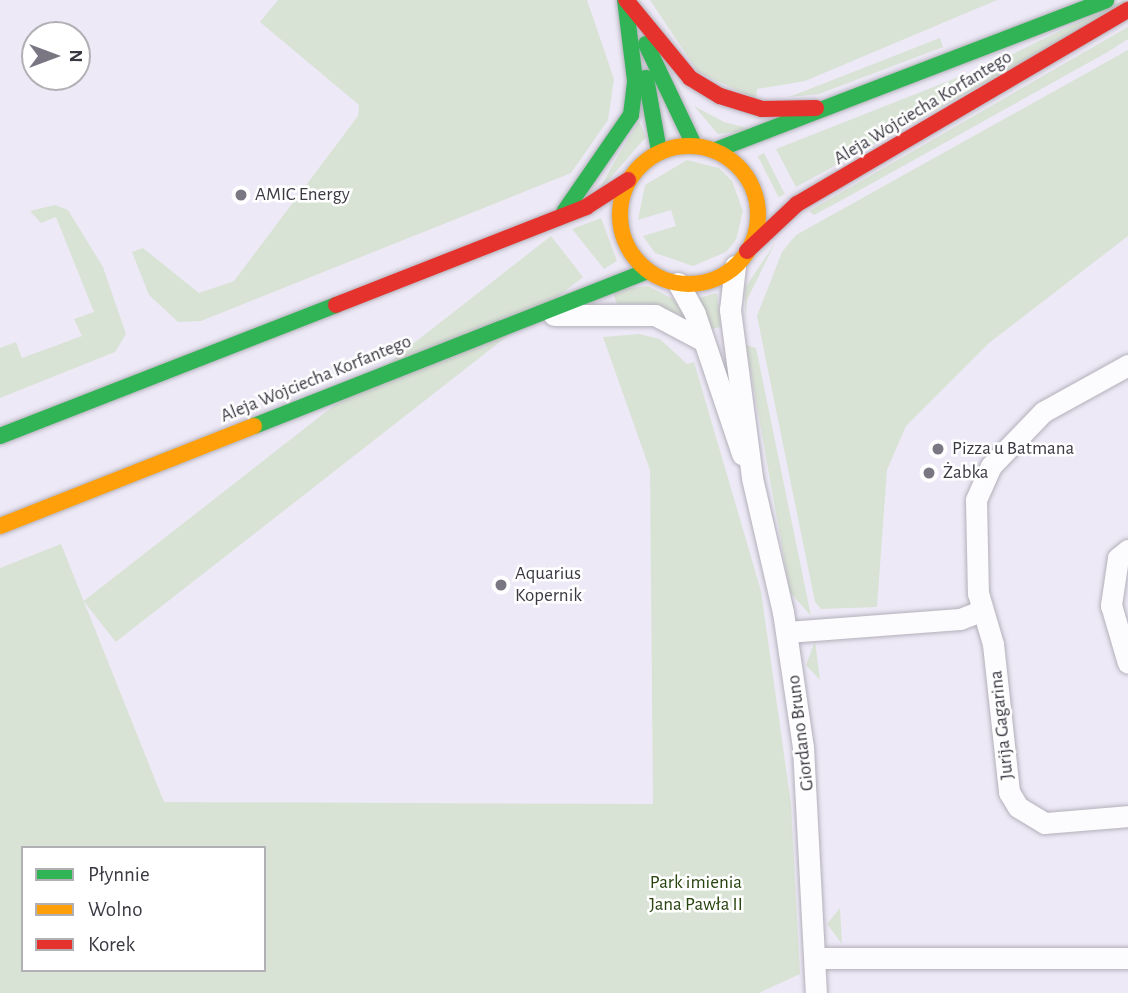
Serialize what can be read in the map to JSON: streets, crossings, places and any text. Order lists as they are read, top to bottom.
{
  "streets": {
    "main road": ["Aleja Wojciecha Korfantego"],
    "street": ["Jurija Gagarina", "Giordano Bruno"]
  },
  "crossings": [
    ["Aleja Wojciecha Korfantego", "Giordano Bruno"]
  ],
  "parks": ["Park imienia Jana Pawła II"],
  "places": [
    "AMIC Energy",
    "Pizza u Batmana",
    "Żabka",
    "Aquarius Kopernik"
  ],
  "legend": ["Płynnie", "Wolno", "Korek"],
  "north": "right"
}
